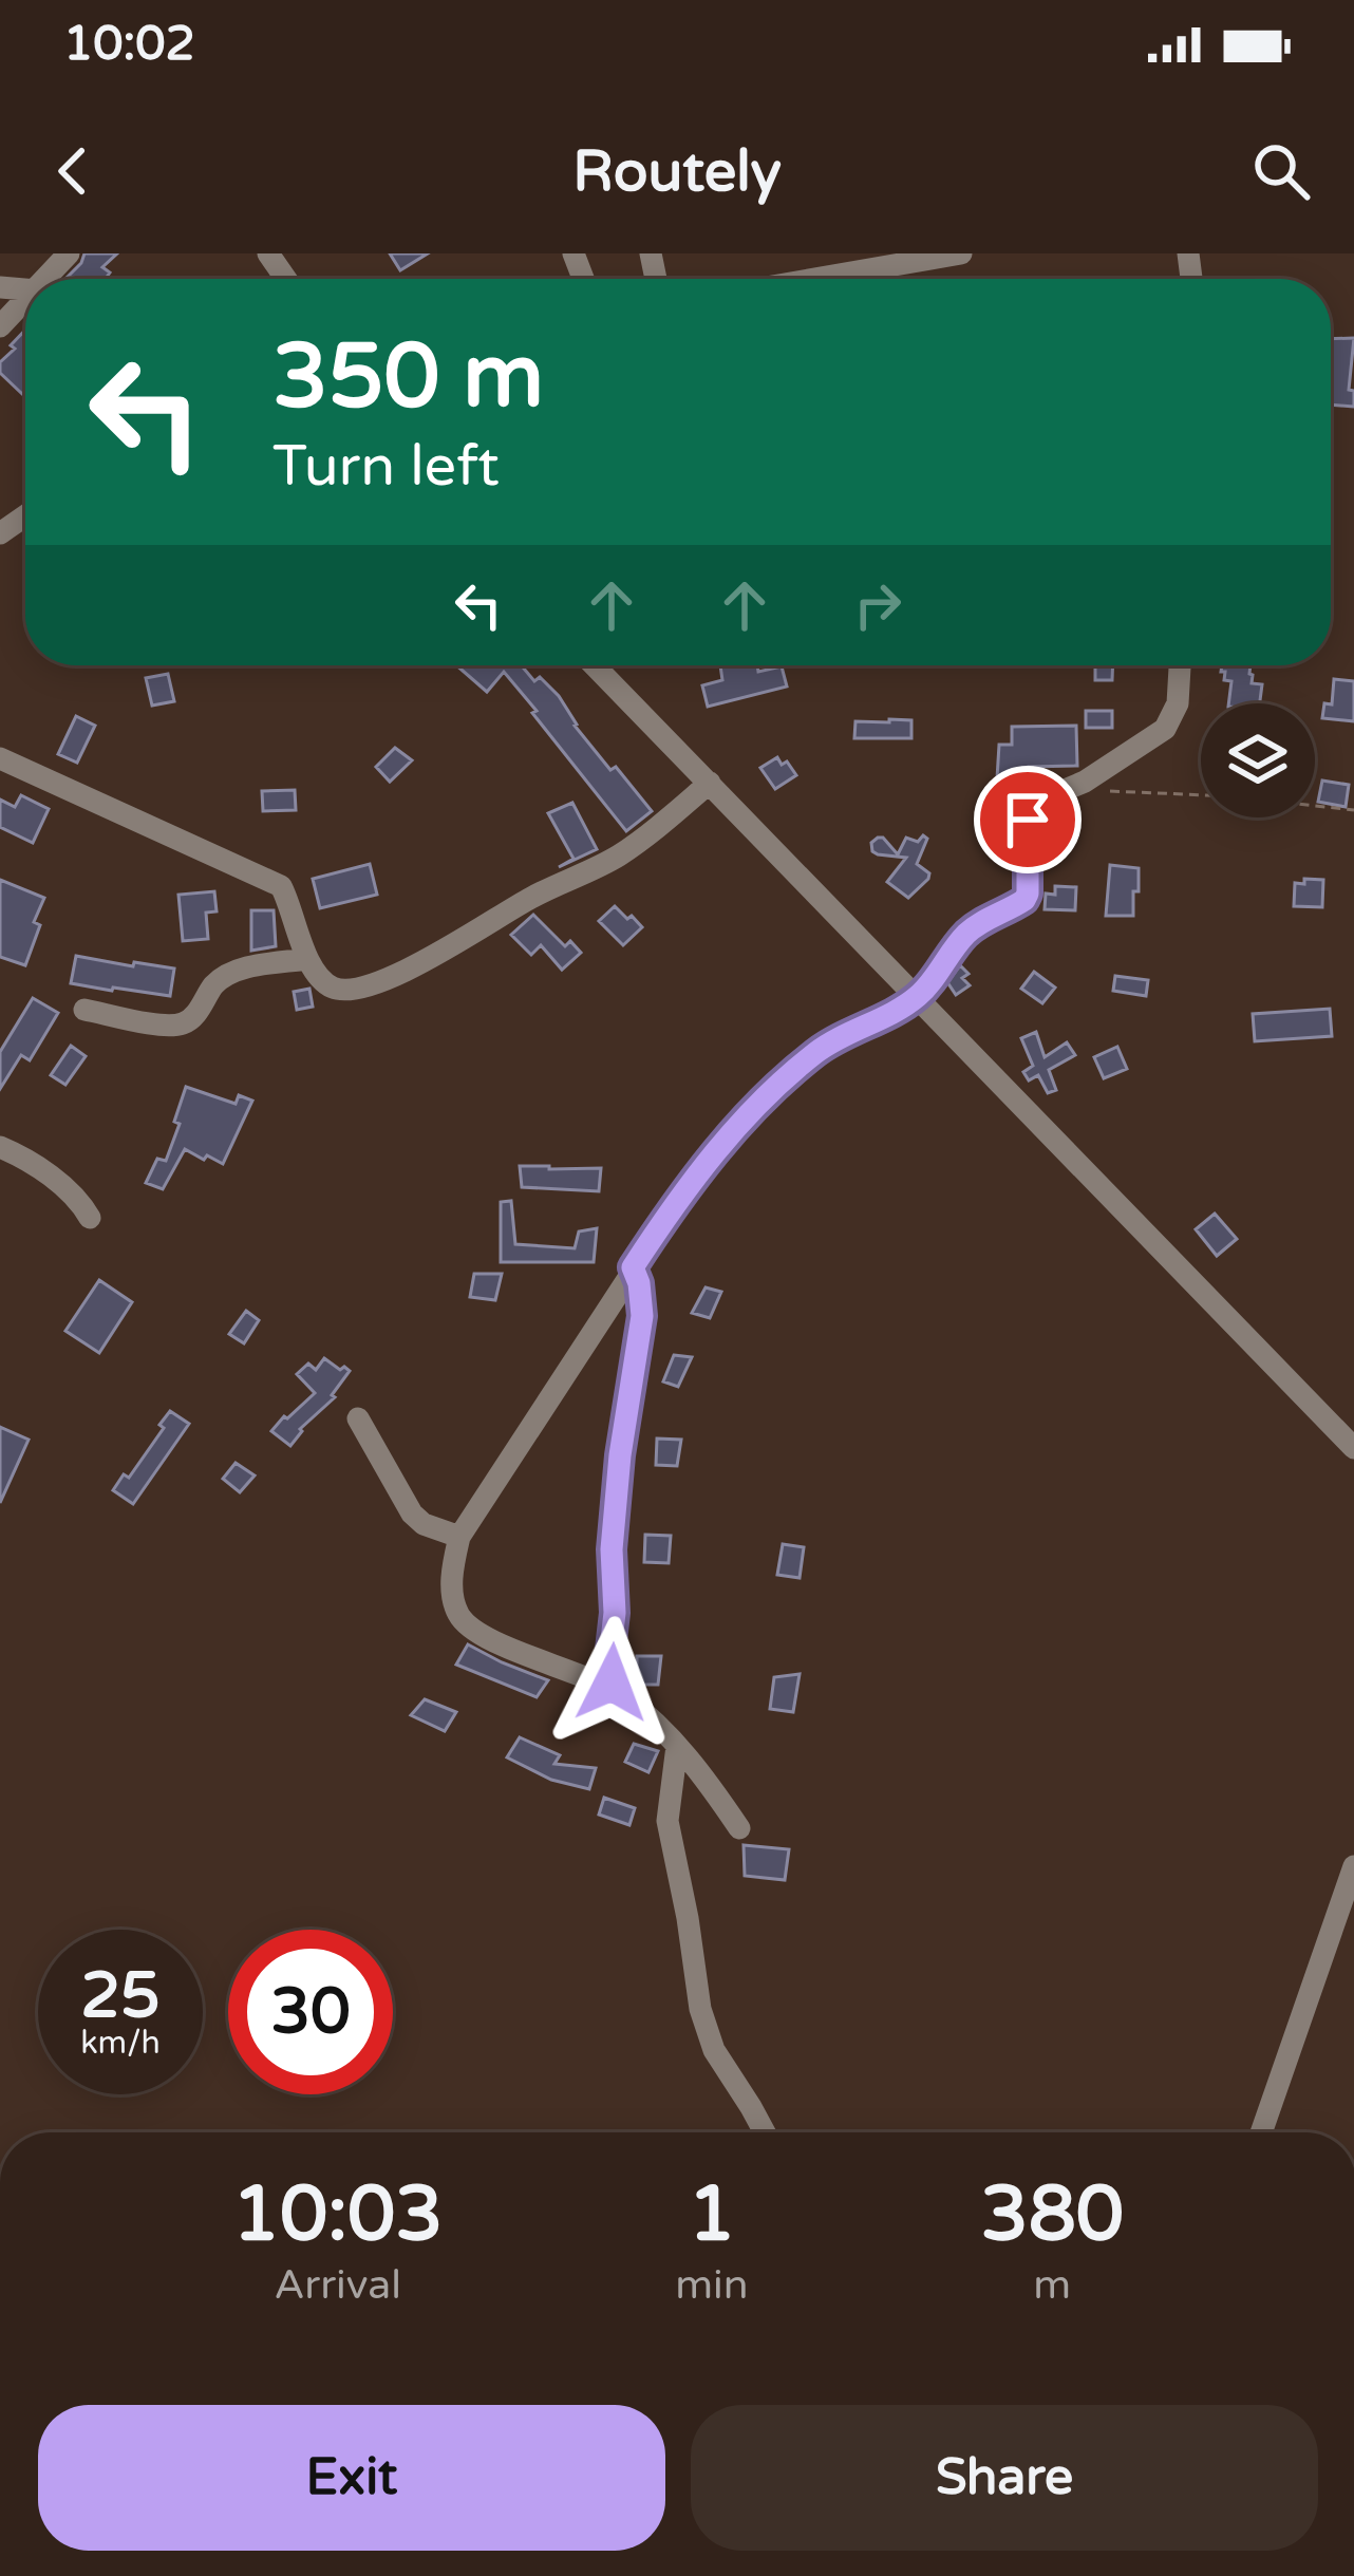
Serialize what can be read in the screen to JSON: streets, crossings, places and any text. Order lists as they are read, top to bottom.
{
  "page": {
    "status": "10:02",
    "header": "Routely",
    "turn": ["350 m", "Turn left"],
    "speed": "25 km/h",
    "limit": "30",
    "eta": [
      "10:03",
      "Arrival",
      "1",
      "min",
      "380",
      "m"
    ],
    "buttons": ["Exit", "Share"]
  }
}
